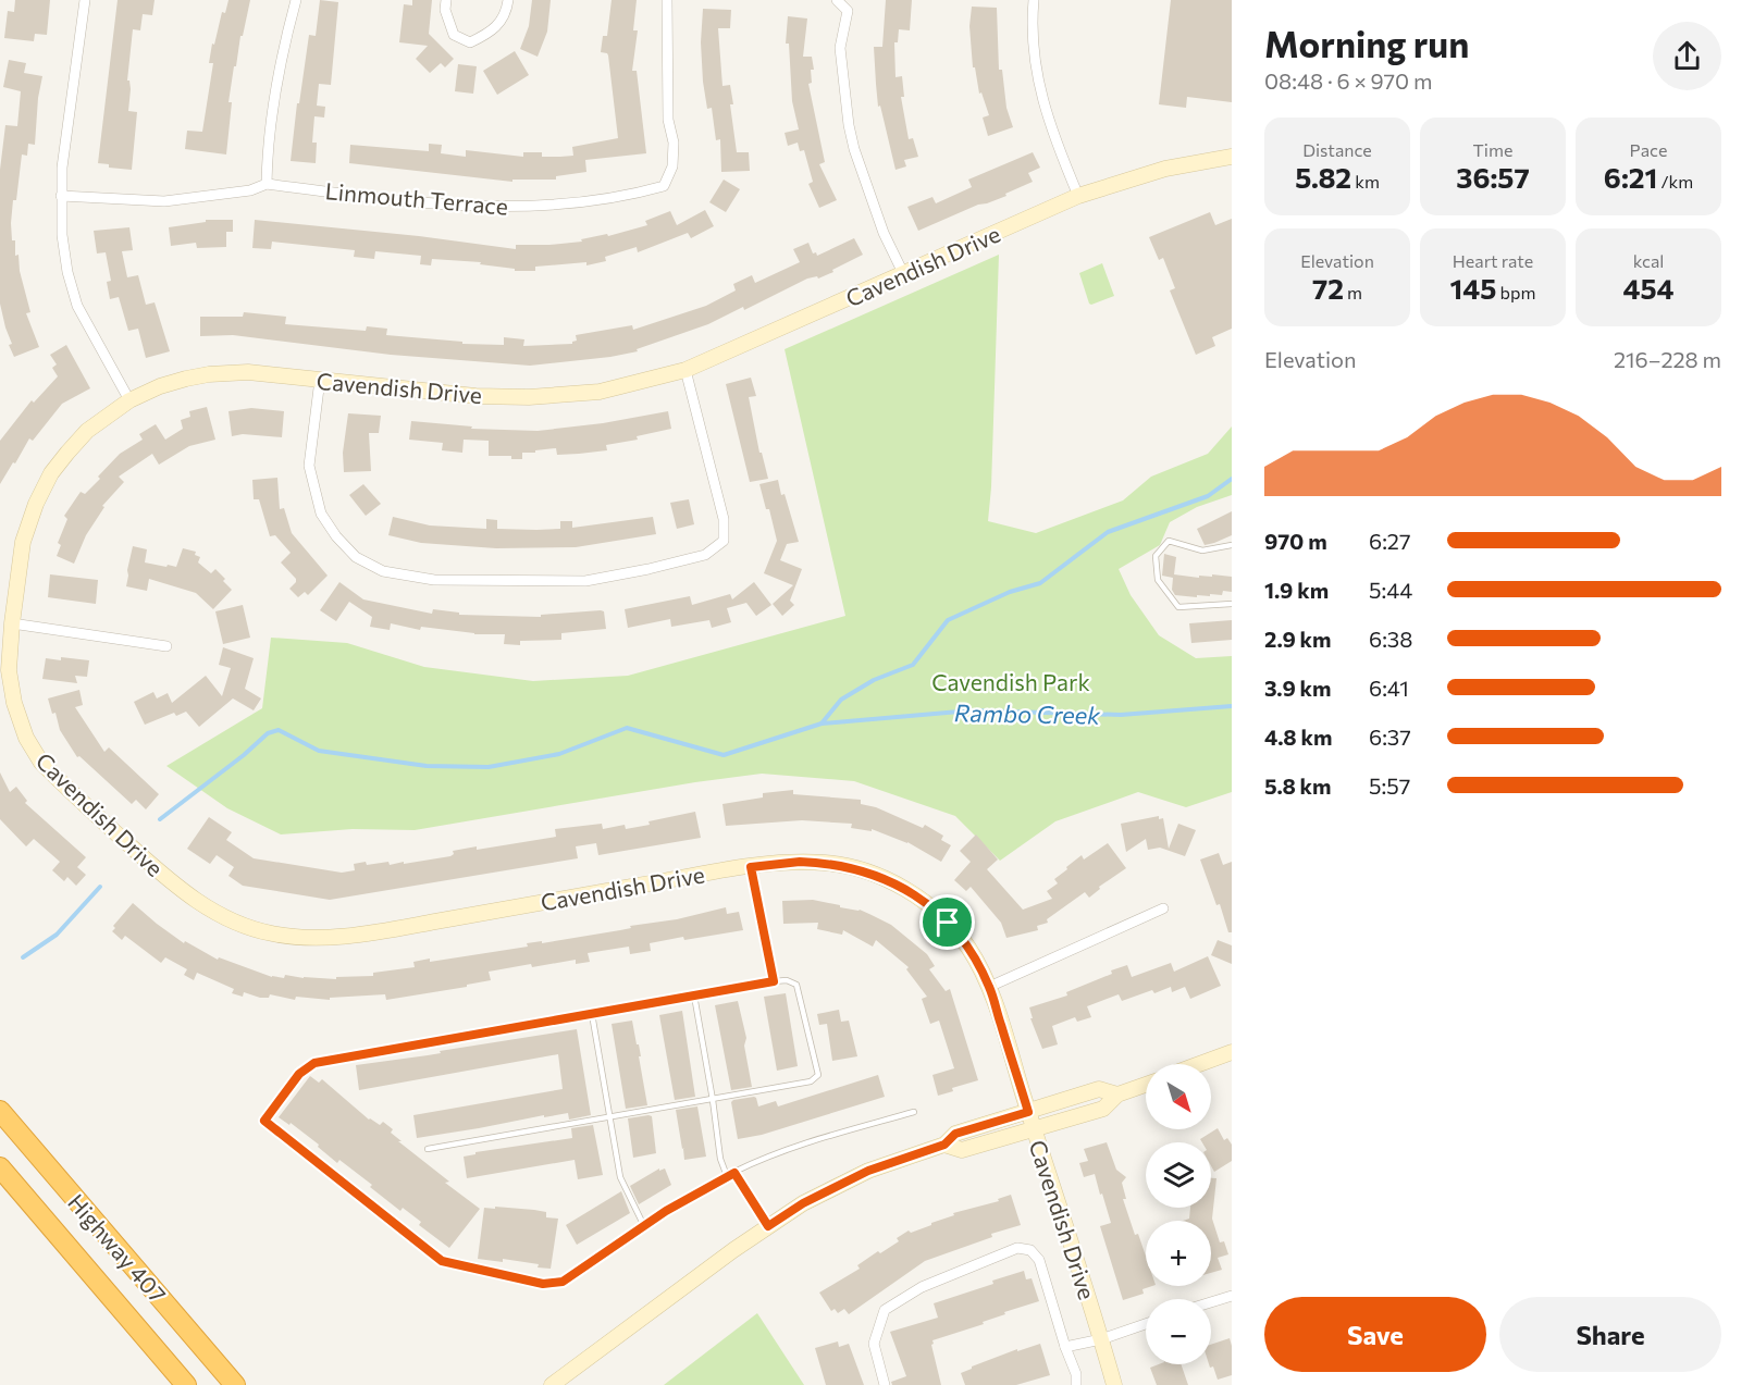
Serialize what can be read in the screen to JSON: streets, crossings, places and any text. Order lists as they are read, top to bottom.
{
  "streets": {
    "highway": ["Highway 407"],
    "street": ["Linmouth Terrace", "Cavendish Drive"]
  },
  "water": ["Rambo Creek"],
  "parks": ["Cavendish Park"],
  "north": "bottom right",
  "page": {
    "heading": ["Morning run", "08:48 · 6 × 970 m"],
    "stats": [
      ["Distance", "5.82 km"],
      ["Time", "36:57"],
      ["Pace", "6:21 /km"],
      ["Elevation", "72 m"],
      ["Heart rate", "145 bpm"],
      ["kcal", "454"]
    ],
    "chart": ["Elevation", "216–228 m"],
    "list": [
      {
        "name": "970 m",
        "note": "6:27"
      },
      {
        "name": "1.9 km",
        "note": "5:44"
      },
      {
        "name": "2.9 km",
        "note": "6:38"
      },
      {
        "name": "3.9 km",
        "note": "6:41"
      },
      {
        "name": "4.8 km",
        "note": "6:37"
      },
      {
        "name": "5.8 km",
        "note": "5:57"
      }
    ],
    "map_buttons": ["+", "−"],
    "buttons": ["Save", "Share"]
  }
}
